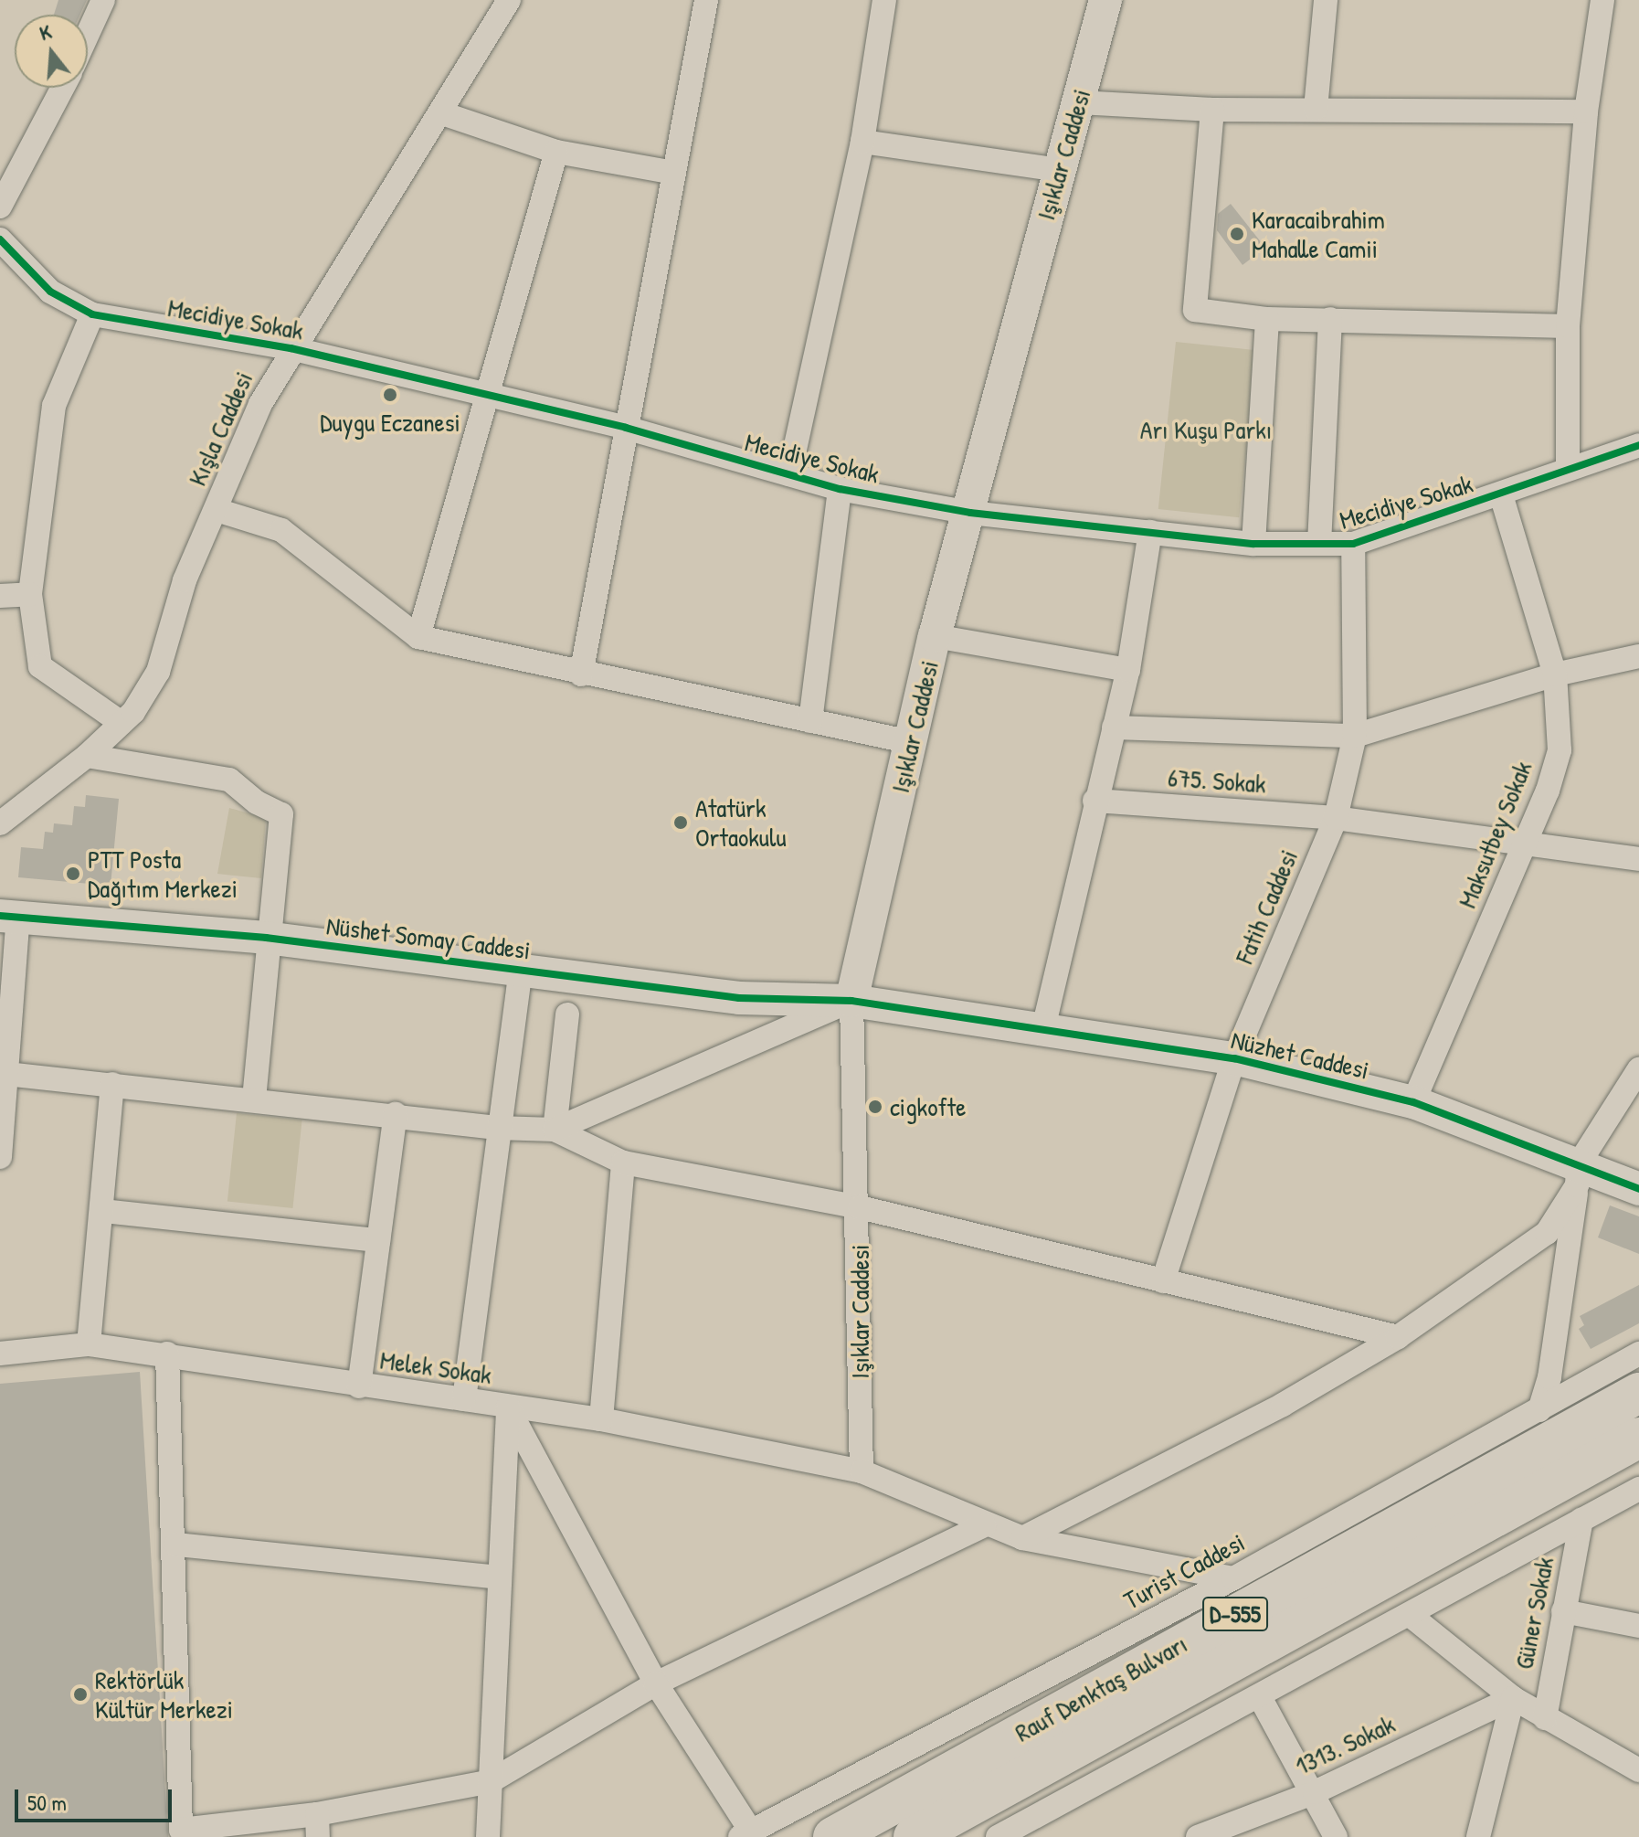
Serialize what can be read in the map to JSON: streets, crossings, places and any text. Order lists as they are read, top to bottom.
{
  "streets": {
    "highway": ["D-555", "Rauf Denktaş Bulvarı"],
    "street": [
      "Işıklar Caddesi",
      "Mecidiye Sokak",
      "Kışla Caddesi",
      "675. Sokak",
      "Maksutbey Sokak",
      "Fatih Caddesi",
      "Nüshet Somay Caddesi",
      "Nüzhet Caddesi",
      "Melek Sokak",
      "Turist Caddesi",
      "Güner Sokak",
      "1313. Sokak"
    ]
  },
  "crossings": [
    ["Işıklar Caddesi", "Mecidiye Sokak"],
    ["Işıklar Caddesi", "Nüshet Somay Caddesi"],
    ["Işıklar Caddesi", "Nüzhet Caddesi"],
    ["Işıklar Caddesi", "Melek Sokak"],
    ["Mecidiye Sokak", "Kışla Caddesi"],
    ["Mecidiye Sokak", "Maksutbey Sokak"],
    ["Mecidiye Sokak", "Fatih Caddesi"],
    ["675. Sokak", "Maksutbey Sokak"],
    ["675. Sokak", "Fatih Caddesi"],
    ["Maksutbey Sokak", "Nüzhet Caddesi"],
    ["Fatih Caddesi", "Nüzhet Caddesi"],
    ["Nüshet Somay Caddesi", "Nüzhet Caddesi"],
    ["Melek Sokak", "Turist Caddesi"]
  ],
  "parks": ["Arı Kuşu Parkı"],
  "places": [
    "Karacaibrahim Mahalle Camii",
    "Duygu Eczanesi",
    "Atatürk Ortaokulu",
    "PTT Posta Dağıtım Merkezi",
    "cigkofte",
    "Rektörlük Kültür Merkezi"
  ],
  "scale_bar": "50 m",
  "north": "top"
}
